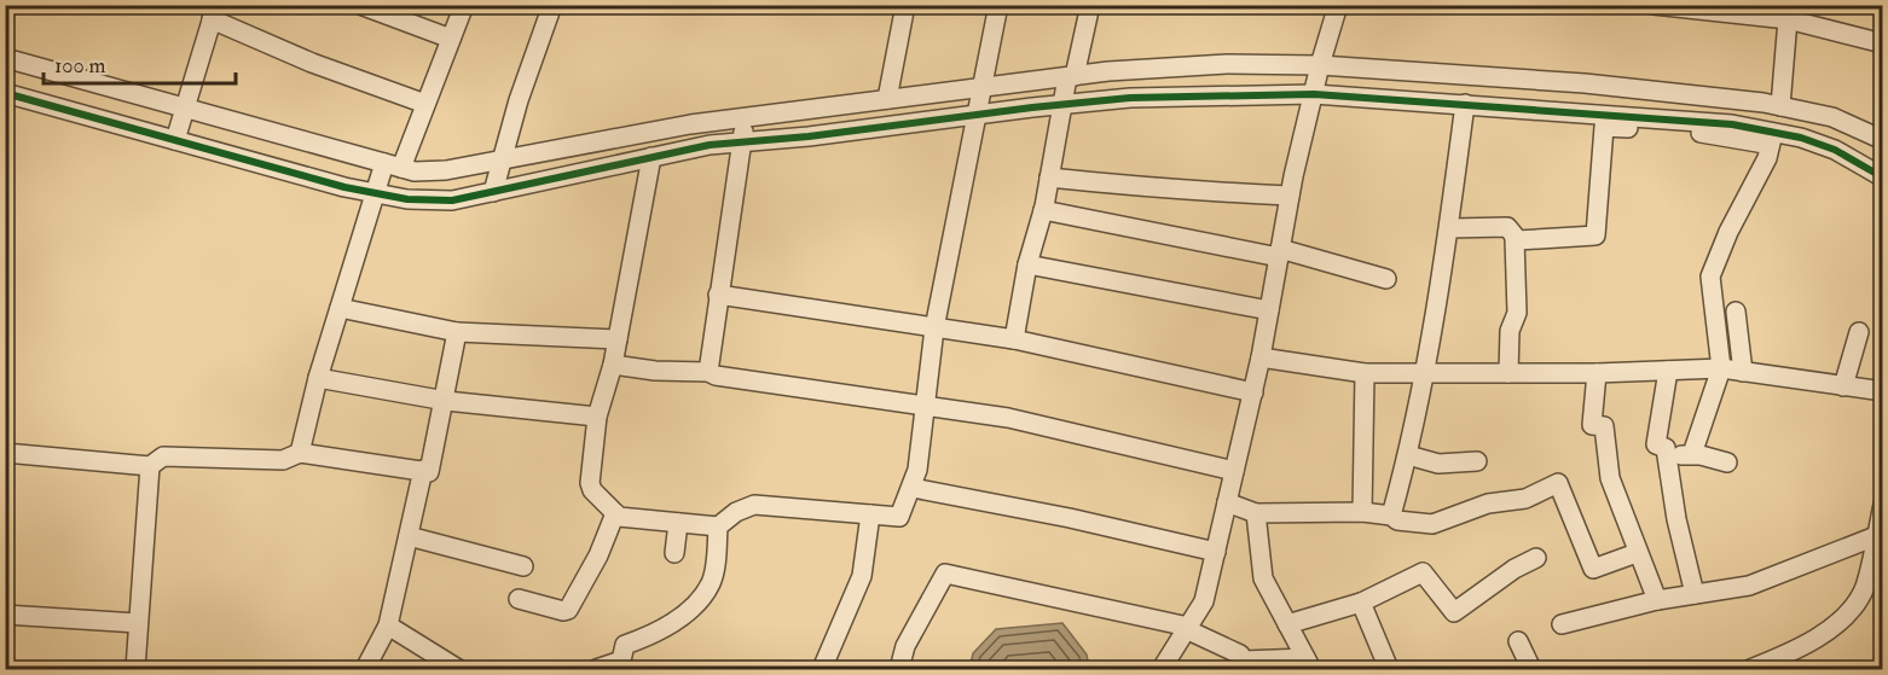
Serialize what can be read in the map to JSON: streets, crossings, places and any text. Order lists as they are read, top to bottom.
{
  "scale_bar": "100 m"
}
